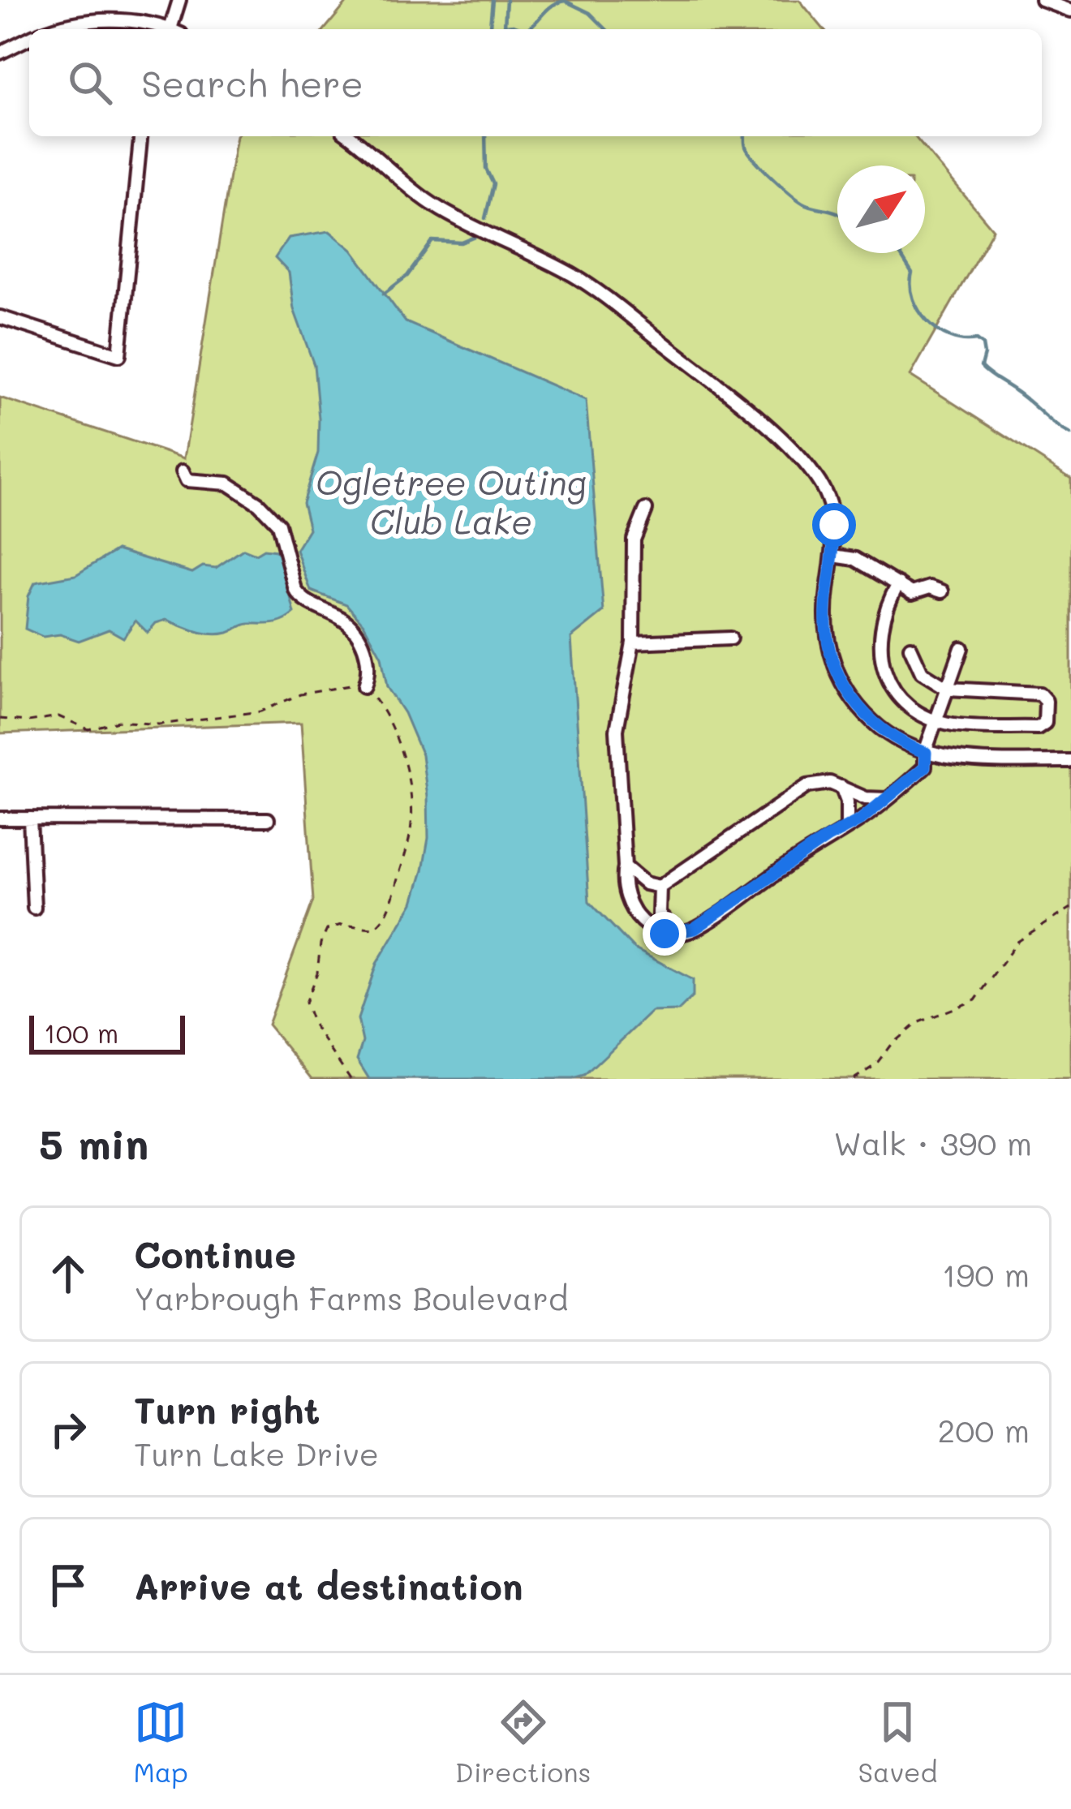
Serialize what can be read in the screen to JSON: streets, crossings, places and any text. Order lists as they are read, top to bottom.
{
  "water": ["Ogletree Outing Club Lake"],
  "scale_bar": "100 m",
  "north": "top right",
  "page": {
    "search": "Search here",
    "scale": "100 m",
    "heading": ["5 min", "Walk · 390 m"],
    "list": [
      ["Continue", "Yarbrough Farms Boulevard", "190 m"],
      ["Turn right", "Turn Lake Drive", "200 m"],
      "Arrive at destination"
    ],
    "nav": ["Map", "Directions", "Saved"]
  }
}
